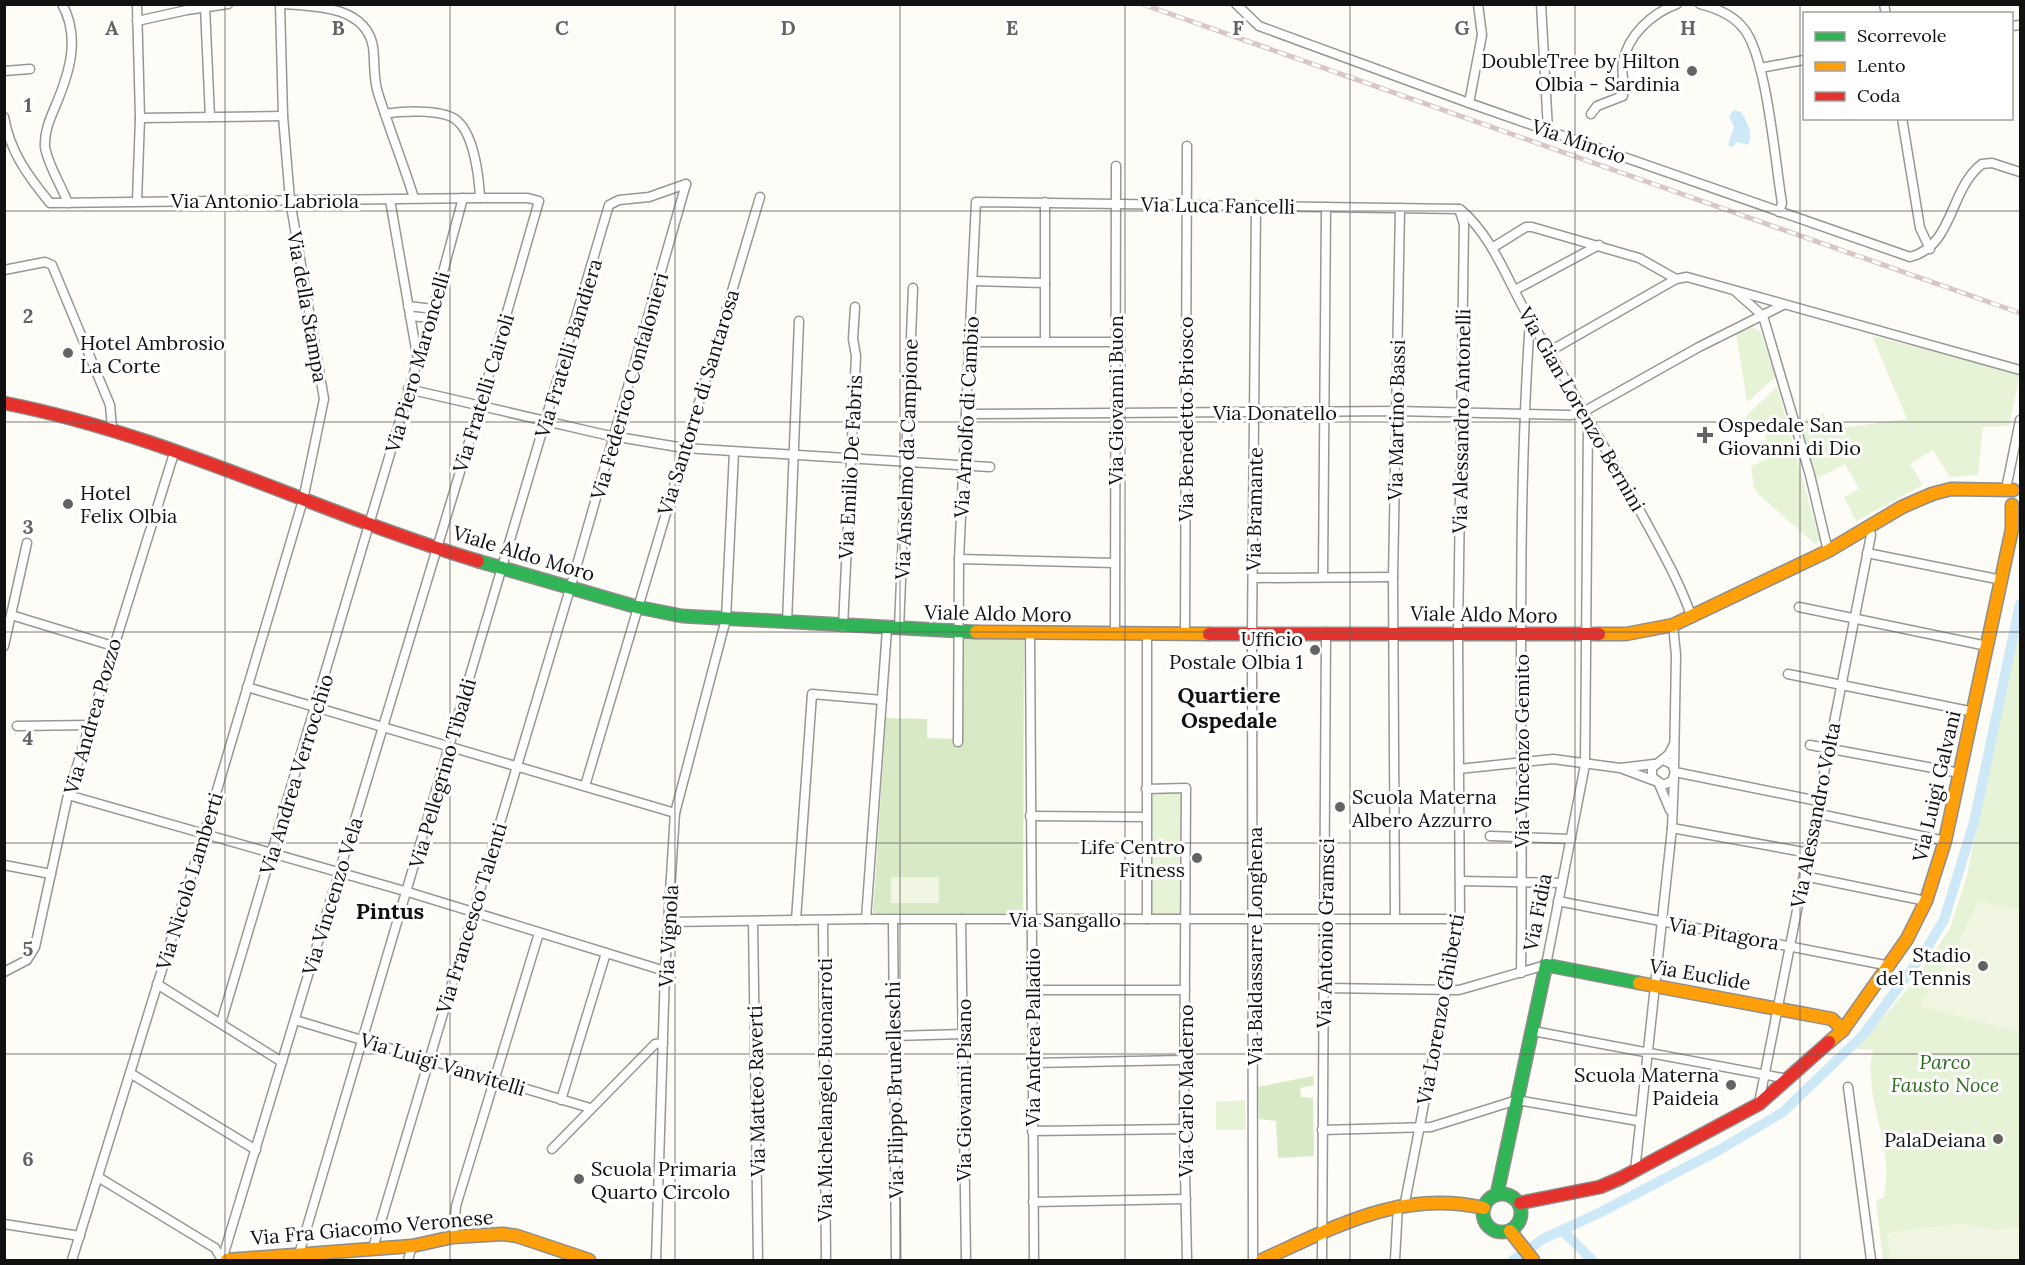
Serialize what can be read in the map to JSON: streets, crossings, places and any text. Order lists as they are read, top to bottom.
{
  "streets": {
    "street": [
      "Via Mincio",
      "Via Antonio Labriola",
      "Via Luca Fancelli",
      "Via della Stampa",
      "Via Fratelli Bandiera",
      "Via Piero Maroncelli",
      "Via Federico Confalonieri",
      "Via Fratelli Cairoli",
      "Via Giovanni Buon",
      "Via Santorre di Santarosa",
      "Via Gian Lorenzo Bernini",
      "Via Donatello",
      "Via Arnolfo di Cambio",
      "Via Benedetto Briosco",
      "Via Martino Bassi",
      "Via Alessandro Antonelli",
      "Via Anselmo da Campione",
      "Via Emilio De Fabris",
      "Via Bramante",
      "Viale Aldo Moro",
      "Via Andrea Pozzo",
      "Via Vincenzo Gemito",
      "Via Pellegrino Tibaldi",
      "Via Andrea Verrocchio",
      "Via Luigi Galvani",
      "Via Alessandro Volta",
      "Via Nicolò Lamberti",
      "Via Vincenzo Vela",
      "Via Fidia",
      "Via Francesco Talenti",
      "Via Sangallo",
      "Via Antonio Gramsci",
      "Via Pitagora",
      "Via Vignola",
      "Via Baldassarre Longhena",
      "Via Euclide",
      "Via Lorenzo Ghiberti",
      "Via Andrea Palladio",
      "Via Luigi Vanvitelli",
      "Via Michelangelo Buonarroti",
      "Via Filippo Brunelleschi",
      "Via Giovanni Pisano",
      "Via Matteo Raverti",
      "Via Carlo Maderno",
      "Via Fra Giacomo Veronese"
    ]
  },
  "crossings": [
    ["Via Antonio Labriola", "Via della Stampa"],
    ["Via Antonio Labriola", "Via Piero Maroncelli"],
    ["Via Antonio Labriola", "Via Fratelli Cairoli"],
    ["Via Luca Fancelli", "Via Giovanni Buon"],
    ["Via Luca Fancelli", "Via Gian Lorenzo Bernini"],
    ["Via Luca Fancelli", "Via Arnolfo di Cambio"],
    ["Via Luca Fancelli", "Via Benedetto Briosco"],
    ["Via Luca Fancelli", "Via Martino Bassi"],
    ["Via Luca Fancelli", "Via Alessandro Antonelli"],
    ["Via Luca Fancelli", "Via Bramante"],
    ["Via della Stampa", "Viale Aldo Moro"],
    ["Via della Stampa", "Via Nicolò Lamberti"],
    ["Via Fratelli Bandiera", "Via Federico Confalonieri"],
    ["Via Fratelli Bandiera", "Viale Aldo Moro"],
    ["Via Fratelli Bandiera", "Via Pellegrino Tibaldi"],
    ["Via Piero Maroncelli", "Viale Aldo Moro"],
    ["Via Piero Maroncelli", "Via Andrea Verrocchio"],
    ["Via Federico Confalonieri", "Viale Aldo Moro"],
    ["Via Federico Confalonieri", "Via Francesco Talenti"],
    ["Via Fratelli Cairoli", "Viale Aldo Moro"],
    ["Via Fratelli Cairoli", "Via Vincenzo Vela"],
    ["Via Giovanni Buon", "Via Donatello"],
    ["Via Giovanni Buon", "Viale Aldo Moro"],
    ["Via Santorre di Santarosa", "Viale Aldo Moro"],
    ["Via Gian Lorenzo Bernini", "Via Donatello"],
    ["Via Gian Lorenzo Bernini", "Via Alessandro Antonelli"],
    ["Via Gian Lorenzo Bernini", "Viale Aldo Moro"],
    ["Via Gian Lorenzo Bernini", "Via Vincenzo Gemito"],
    ["Via Gian Lorenzo Bernini", "Via Fidia"],
    ["Via Donatello", "Via Arnolfo di Cambio"],
    ["Via Donatello", "Via Benedetto Briosco"],
    ["Via Donatello", "Via Martino Bassi"],
    ["Via Donatello", "Via Alessandro Antonelli"],
    ["Via Donatello", "Via Bramante"],
    ["Via Donatello", "Via Vincenzo Gemito"],
    ["Via Arnolfo di Cambio", "Viale Aldo Moro"],
    ["Via Benedetto Briosco", "Viale Aldo Moro"],
    ["Via Martino Bassi", "Viale Aldo Moro"],
    ["Via Martino Bassi", "Via Sangallo"],
    ["Via Alessandro Antonelli", "Viale Aldo Moro"],
    ["Via Alessandro Antonelli", "Via Lorenzo Ghiberti"],
    ["Via Anselmo da Campione", "Viale Aldo Moro"],
    ["Via Anselmo da Campione", "Via Sangallo"],
    ["Via Emilio De Fabris", "Viale Aldo Moro"],
    ["Via Bramante", "Viale Aldo Moro"],
    ["Via Bramante", "Via Baldassarre Longhena"],
    ["Viale Aldo Moro", "Via Andrea Pozzo"],
    ["Viale Aldo Moro", "Via Vincenzo Gemito"],
    ["Viale Aldo Moro", "Via Pellegrino Tibaldi"],
    ["Viale Aldo Moro", "Via Andrea Verrocchio"],
    ["Viale Aldo Moro", "Via Luigi Galvani"],
    ["Viale Aldo Moro", "Via Alessandro Volta"],
    ["Viale Aldo Moro", "Via Nicolò Lamberti"],
    ["Viale Aldo Moro", "Via Vincenzo Vela"],
    ["Viale Aldo Moro", "Via Fidia"],
    ["Viale Aldo Moro", "Via Francesco Talenti"],
    ["Viale Aldo Moro", "Via Antonio Gramsci"],
    ["Viale Aldo Moro", "Via Vignola"],
    ["Viale Aldo Moro", "Via Baldassarre Longhena"],
    ["Viale Aldo Moro", "Via Lorenzo Ghiberti"],
    ["Viale Aldo Moro", "Via Andrea Palladio"],
    ["Via Pellegrino Tibaldi", "Via Luigi Vanvitelli"],
    ["Via Pellegrino Tibaldi", "Via Fra Giacomo Veronese"],
    ["Via Luigi Galvani", "Via Pitagora"],
    ["Via Luigi Galvani", "Via Euclide"],
    ["Via Alessandro Volta", "Via Pitagora"],
    ["Via Alessandro Volta", "Via Euclide"],
    ["Via Vincenzo Vela", "Via Luigi Vanvitelli"],
    ["Via Vincenzo Vela", "Via Fra Giacomo Veronese"],
    ["Via Fidia", "Via Pitagora"],
    ["Via Fidia", "Via Euclide"],
    ["Via Francesco Talenti", "Via Luigi Vanvitelli"],
    ["Via Francesco Talenti", "Via Fra Giacomo Veronese"],
    ["Via Sangallo", "Via Antonio Gramsci"],
    ["Via Sangallo", "Via Vignola"],
    ["Via Sangallo", "Via Baldassarre Longhena"],
    ["Via Sangallo", "Via Lorenzo Ghiberti"],
    ["Via Sangallo", "Via Andrea Palladio"],
    ["Via Sangallo", "Via Michelangelo Buonarroti"],
    ["Via Sangallo", "Via Filippo Brunelleschi"],
    ["Via Sangallo", "Via Giovanni Pisano"],
    ["Via Sangallo", "Via Matteo Raverti"],
    ["Via Sangallo", "Via Carlo Maderno"]
  ],
  "districts": ["Quartiere Ospedale", "Pintus"],
  "parks": ["Parco Fausto Noce"],
  "places": {
    "other": [
      "DoubleTree by Hilton Olbia - Sardinia",
      "Hotel Ambrosio La Corte",
      "Hotel Felix Olbia",
      "Ufficio Postale Olbia 1",
      "Scuola Materna Albero Azzurro",
      "Life Centro Fitness",
      "Stadio del Tennis",
      "Scuola Materna Paideia",
      "PalaDeiana",
      "Scuola Primaria Quarto Circolo"
    ],
    "health": ["Ospedale San Giovanni di Dio"]
  },
  "legend": ["Scorrevole", "Lento", "Coda"],
  "grid": {
    "columns": [
      "A",
      "B",
      "C",
      "D",
      "E",
      "F",
      "G",
      "H"
    ],
    "rows": [
      "1",
      "2",
      "3",
      "4",
      "5",
      "6"
    ]
  }
}
